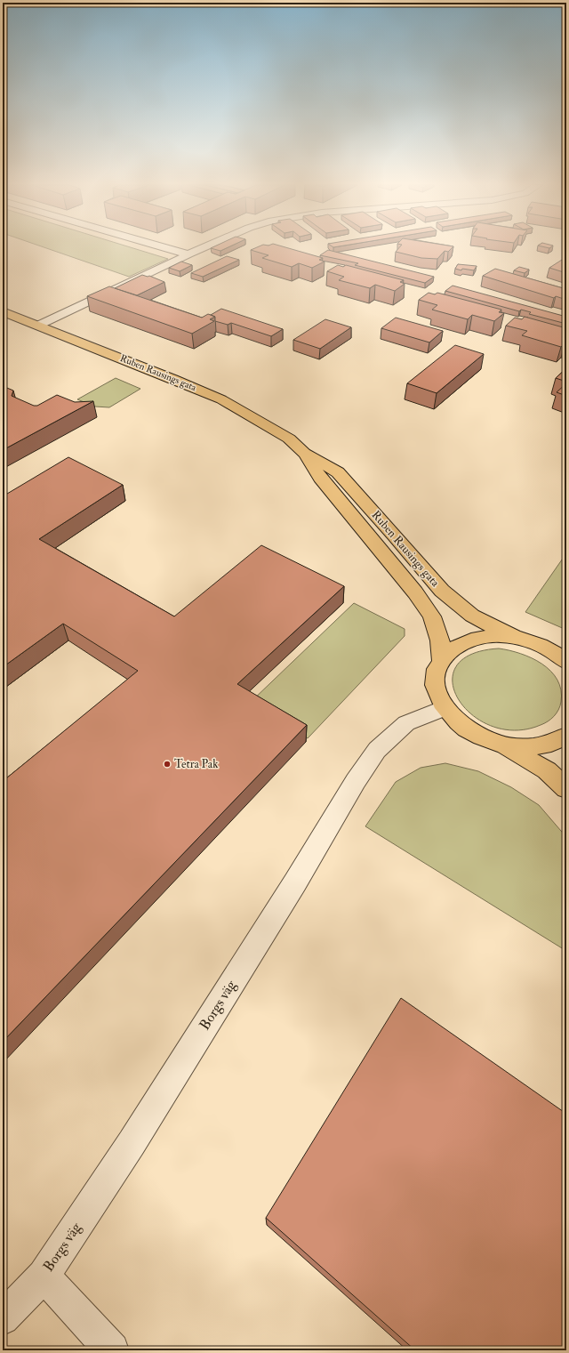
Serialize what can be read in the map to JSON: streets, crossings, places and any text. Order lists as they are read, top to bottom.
{
  "streets": {
    "main road": ["Ruben Rausings gata"],
    "street": ["Borgs väg"]
  },
  "crossings": [
    ["Ruben Rausings gata", "Borgs väg"]
  ],
  "places": ["Tetra Pak"]
}
